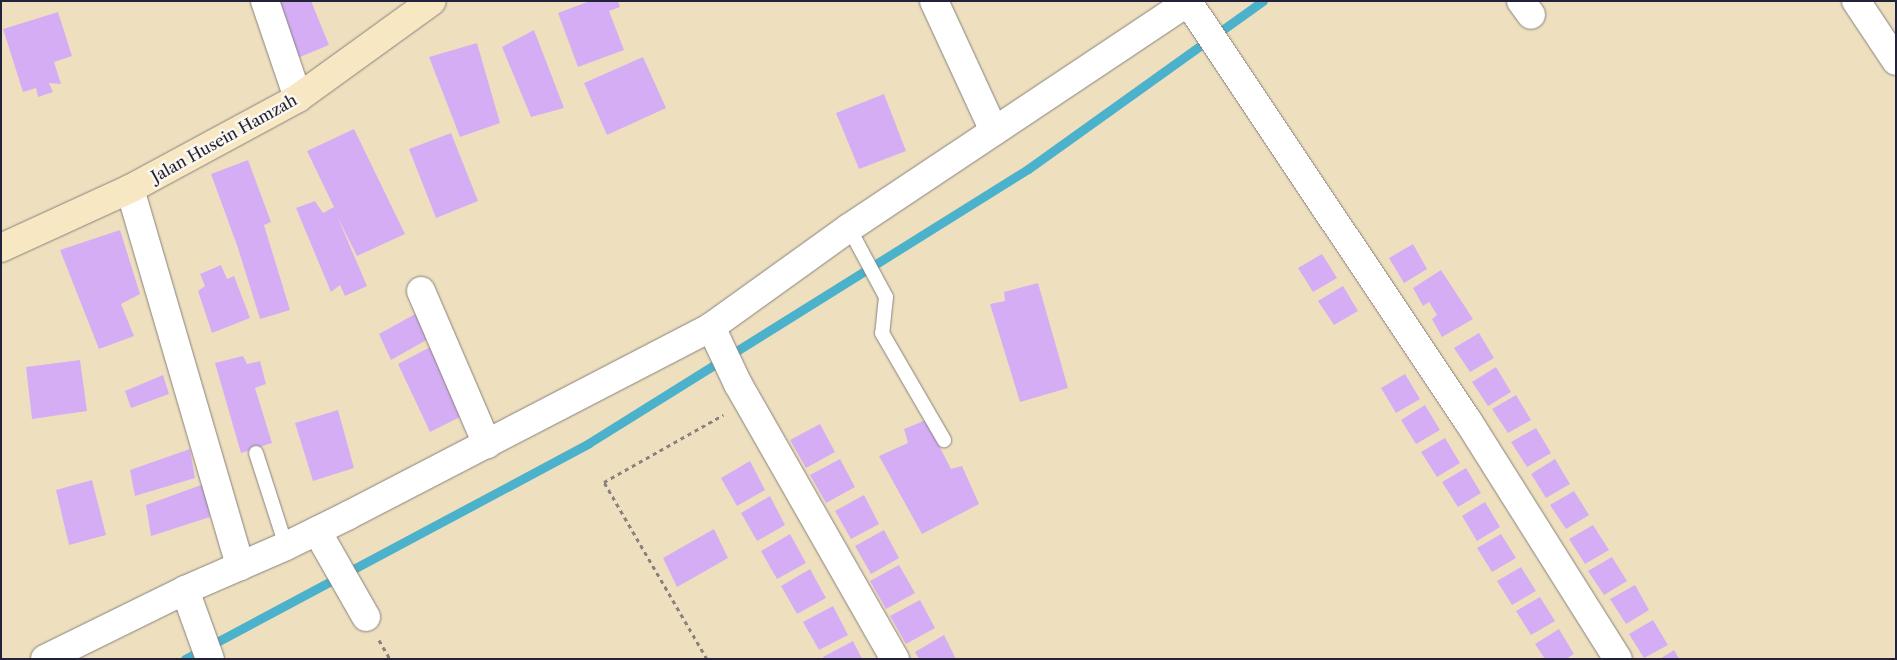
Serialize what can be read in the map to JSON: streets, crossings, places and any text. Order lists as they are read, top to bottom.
{
  "streets": {
    "street": ["Jalan Husein Hamzah"]
  }
}
